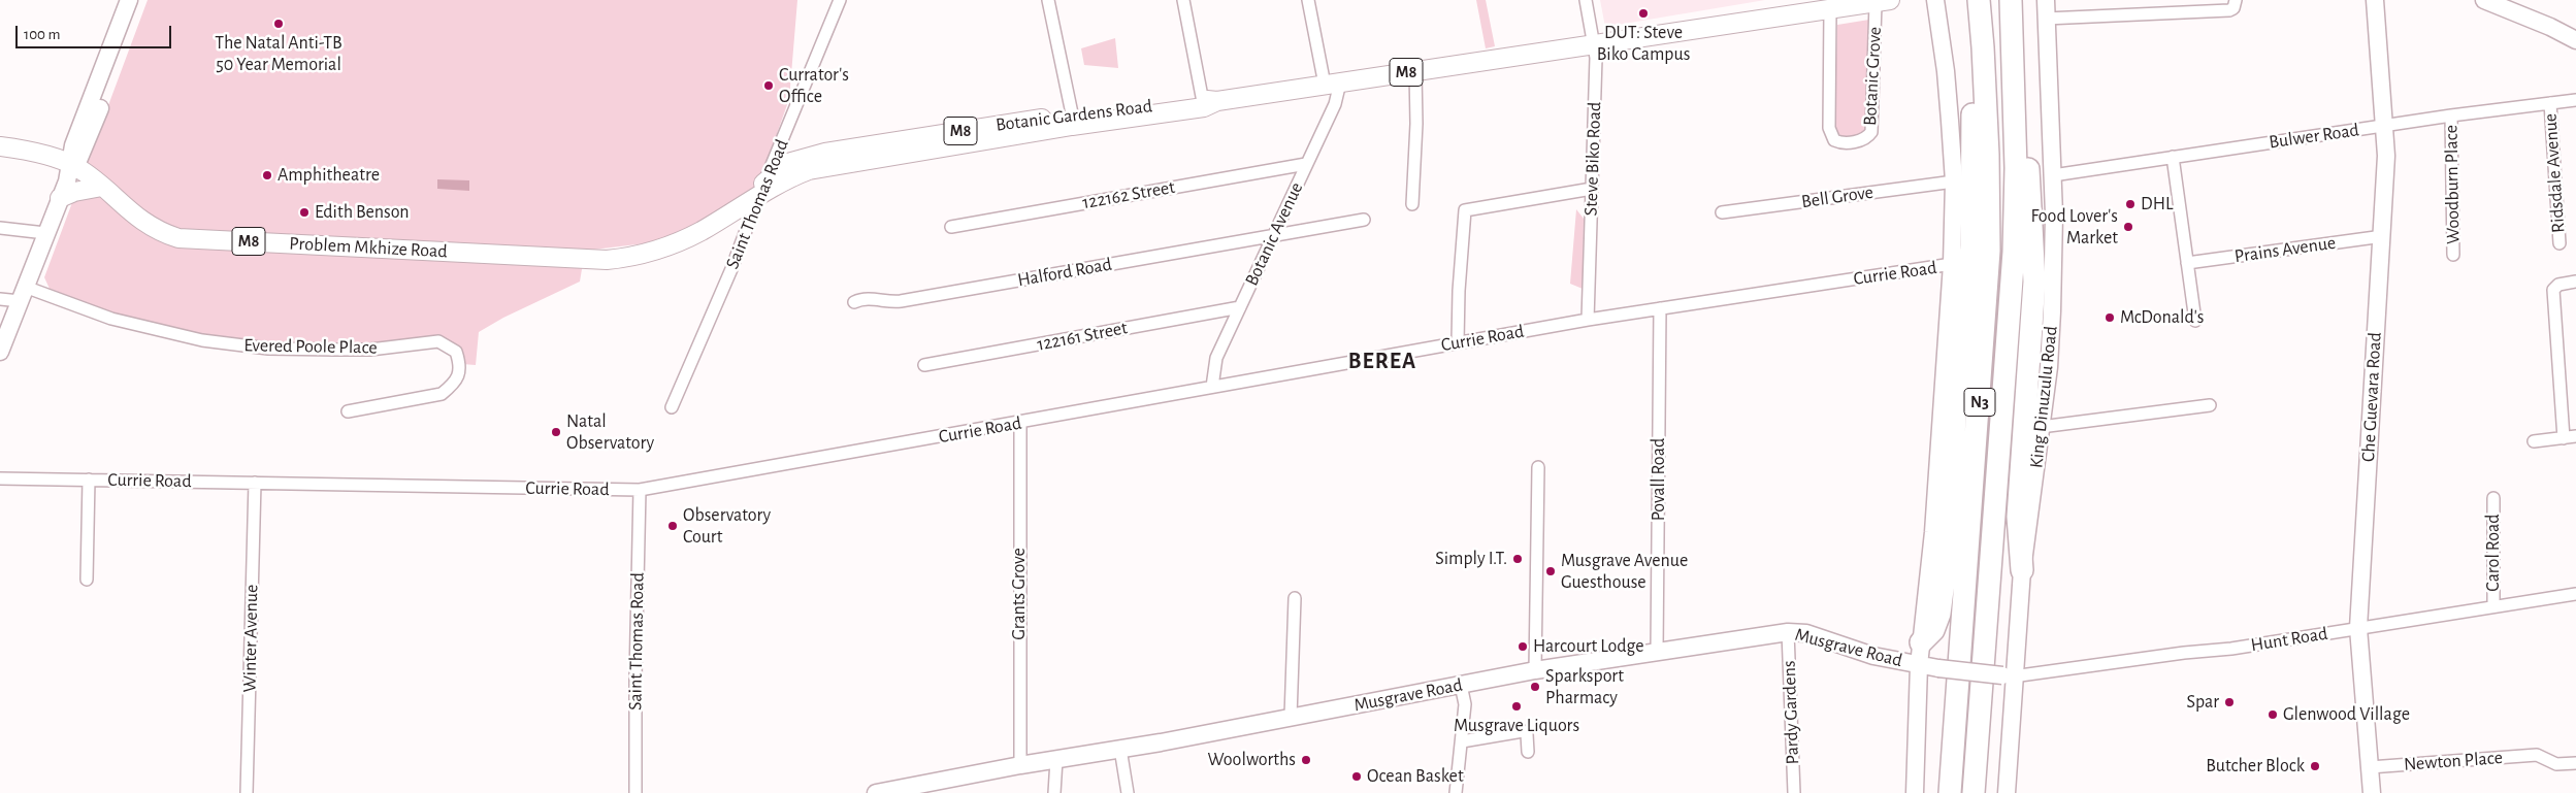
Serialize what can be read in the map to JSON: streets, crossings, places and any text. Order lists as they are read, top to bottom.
{
  "streets": {
    "highway": ["N3"],
    "main road": [
      "M8",
      "Botanic Gardens Road",
      "Problem Mkhize Road",
      "King Dinuzulu Road",
      "Che Guevara Road",
      "Musgrave Road"
    ],
    "street": [
      "Botanic Grove",
      "Bulwer Road",
      "Steve Biko Road",
      "Ridsdale Avenue",
      "Woodburn Place",
      "122162 Street",
      "Bell Grove",
      "Saint Thomas Road",
      "Botanic Avenue",
      "Prains Avenue",
      "Halford Road",
      "Currie Road",
      "122161 Street",
      "Evered Poole Place",
      "Povall Road",
      "Carol Road",
      "Grants Grove",
      "Winter Avenue",
      "Hunt Road",
      "Pardy Gardens",
      "Newton Place"
    ]
  },
  "crossings": [
    ["Botanic Grove", "Botanic Gardens Road"],
    ["Botanic Gardens Road", "Steve Biko Road"],
    ["Botanic Gardens Road", "Saint Thomas Road"],
    ["Botanic Gardens Road", "Botanic Avenue"],
    ["Botanic Gardens Road", "Problem Mkhize Road"],
    ["Bulwer Road", "Ridsdale Avenue"],
    ["Bulwer Road", "Woodburn Place"],
    ["Bulwer Road", "King Dinuzulu Road"],
    ["Bulwer Road", "Che Guevara Road"],
    ["Steve Biko Road", "Currie Road"],
    ["122162 Street", "Botanic Avenue"],
    ["Saint Thomas Road", "Currie Road"],
    ["Botanic Avenue", "Halford Road"],
    ["Botanic Avenue", "Currie Road"],
    ["Botanic Avenue", "122161 Street"],
    ["Prains Avenue", "Che Guevara Road"],
    ["Currie Road", "Povall Road"],
    ["Currie Road", "Grants Grove"],
    ["Currie Road", "Winter Avenue"],
    ["King Dinuzulu Road", "Hunt Road"],
    ["King Dinuzulu Road", "Musgrave Road"],
    ["Che Guevara Road", "Hunt Road"],
    ["Che Guevara Road", "Newton Place"],
    ["Povall Road", "Musgrave Road"],
    ["Carol Road", "Hunt Road"],
    ["Grants Grove", "Musgrave Road"],
    ["Hunt Road", "Musgrave Road"],
    ["Musgrave Road", "Pardy Gardens"]
  ],
  "districts": ["BEREA"],
  "places": [
    "DUT: Steve Biko Campus",
    "The Natal Anti-TB 50 Year Memorial",
    "Currator's Office",
    "Amphitheatre",
    "DHL",
    "Edith Benson",
    "Food Lover's Market",
    "McDonald's",
    "Natal Observatory",
    "Observatory Court",
    "Simply I.T.",
    "Musgrave Avenue Guesthouse",
    "Harcourt Lodge",
    "Sparksport Pharmacy",
    "Spar",
    "Musgrave Liquors",
    "Glenwood Village",
    "Woolworths",
    "Butcher Block",
    "Ocean Basket"
  ],
  "scale_bar": "100 m"
}
